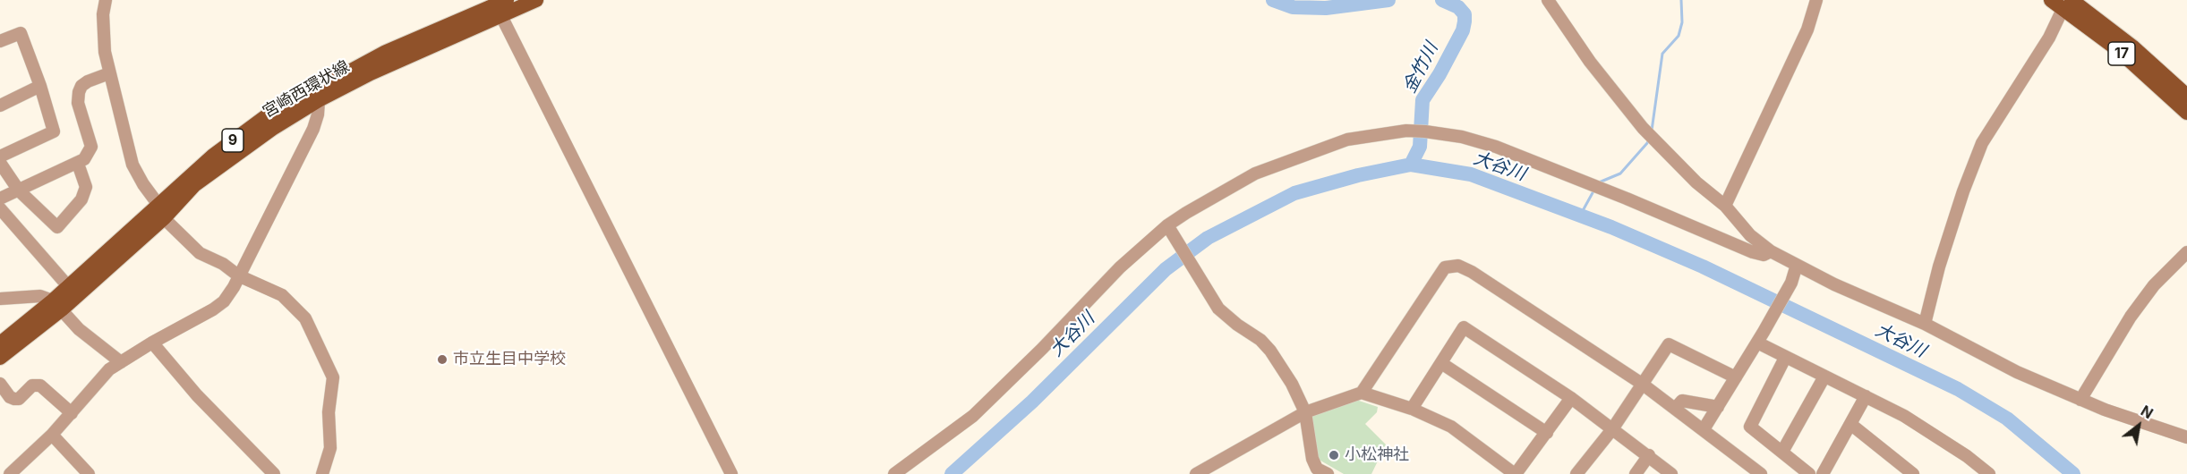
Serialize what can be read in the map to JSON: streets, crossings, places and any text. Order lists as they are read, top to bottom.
{
  "streets": {
    "main road": ["17", "宮崎西環状線", "9"]
  },
  "water": ["金竹川", "大谷川"],
  "places": ["市立生目中学校", "小松神社"],
  "north": "top right"
}
